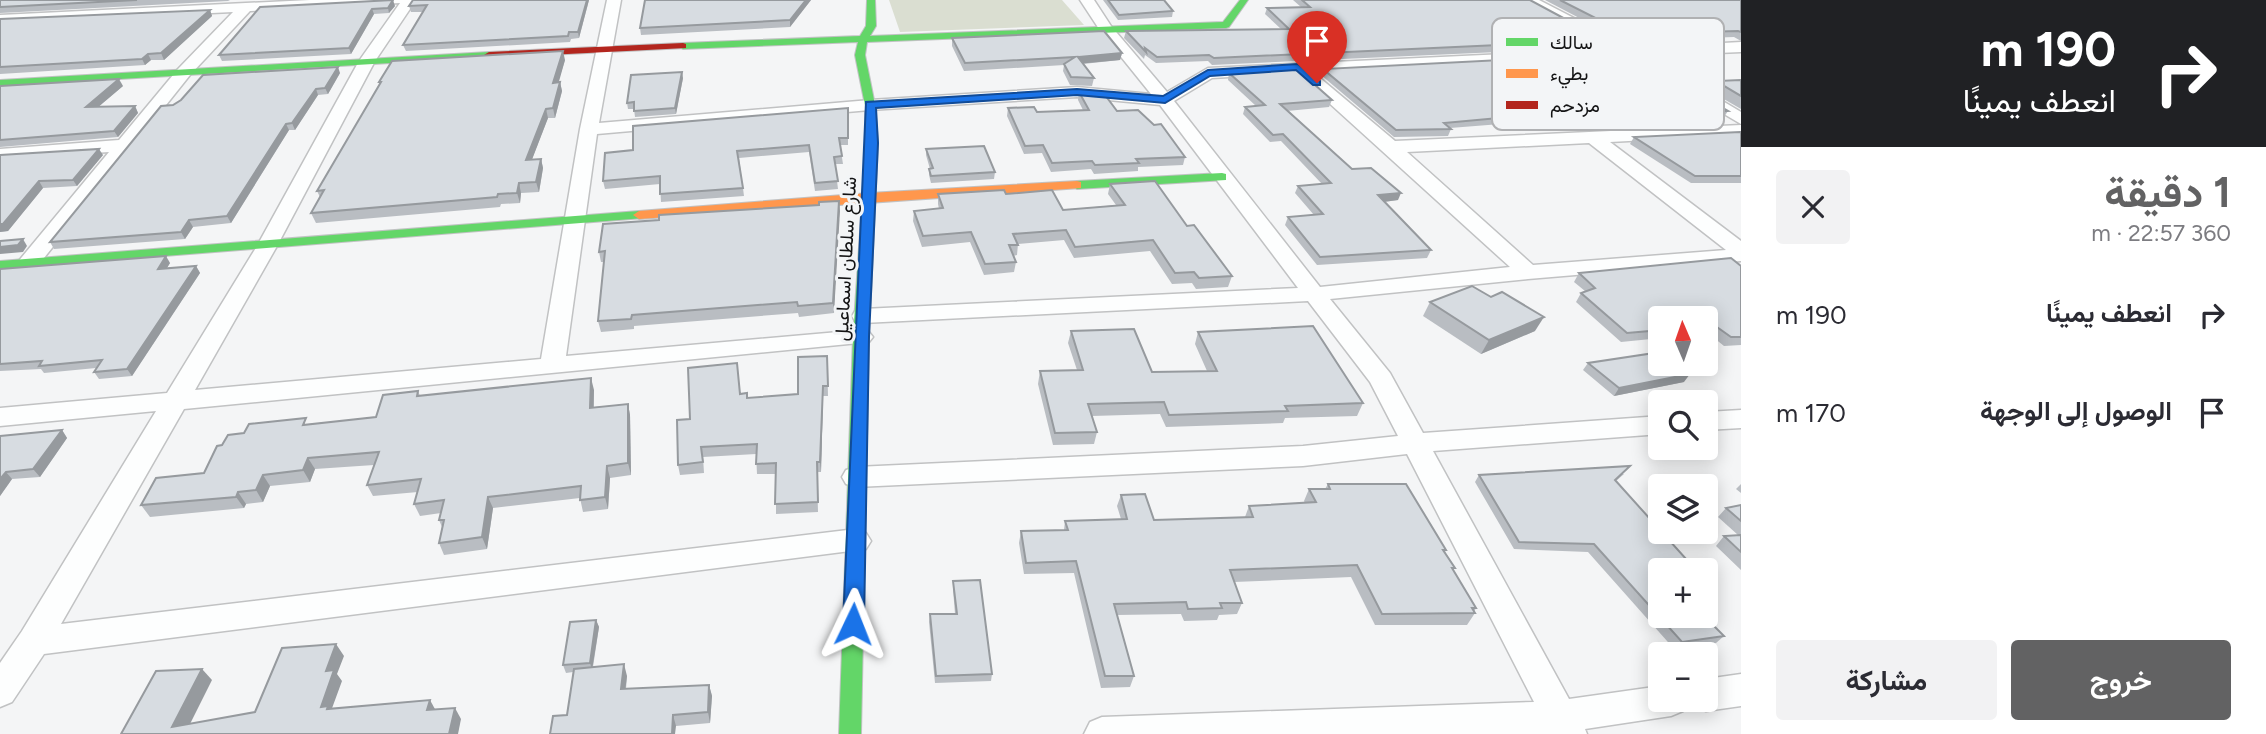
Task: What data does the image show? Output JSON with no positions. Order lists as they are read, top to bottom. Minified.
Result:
{"streets":{"street":["شارع سلطان اسماعيل"]},"legend":["سالك","بطيء","مزدحم"],"north":"top","page":{"turn":["190 m","انعطف يمينًا"],"heading":["1 دقيقة","360 m · 22:57"],"list":[{"name":"انعطف يمينًا","value":"190 m"},{"name":"الوصول إلى الوجهة","value":"170 m"}],"map_buttons":["+","−"],"buttons":["خروج","مشاركة"]}}
